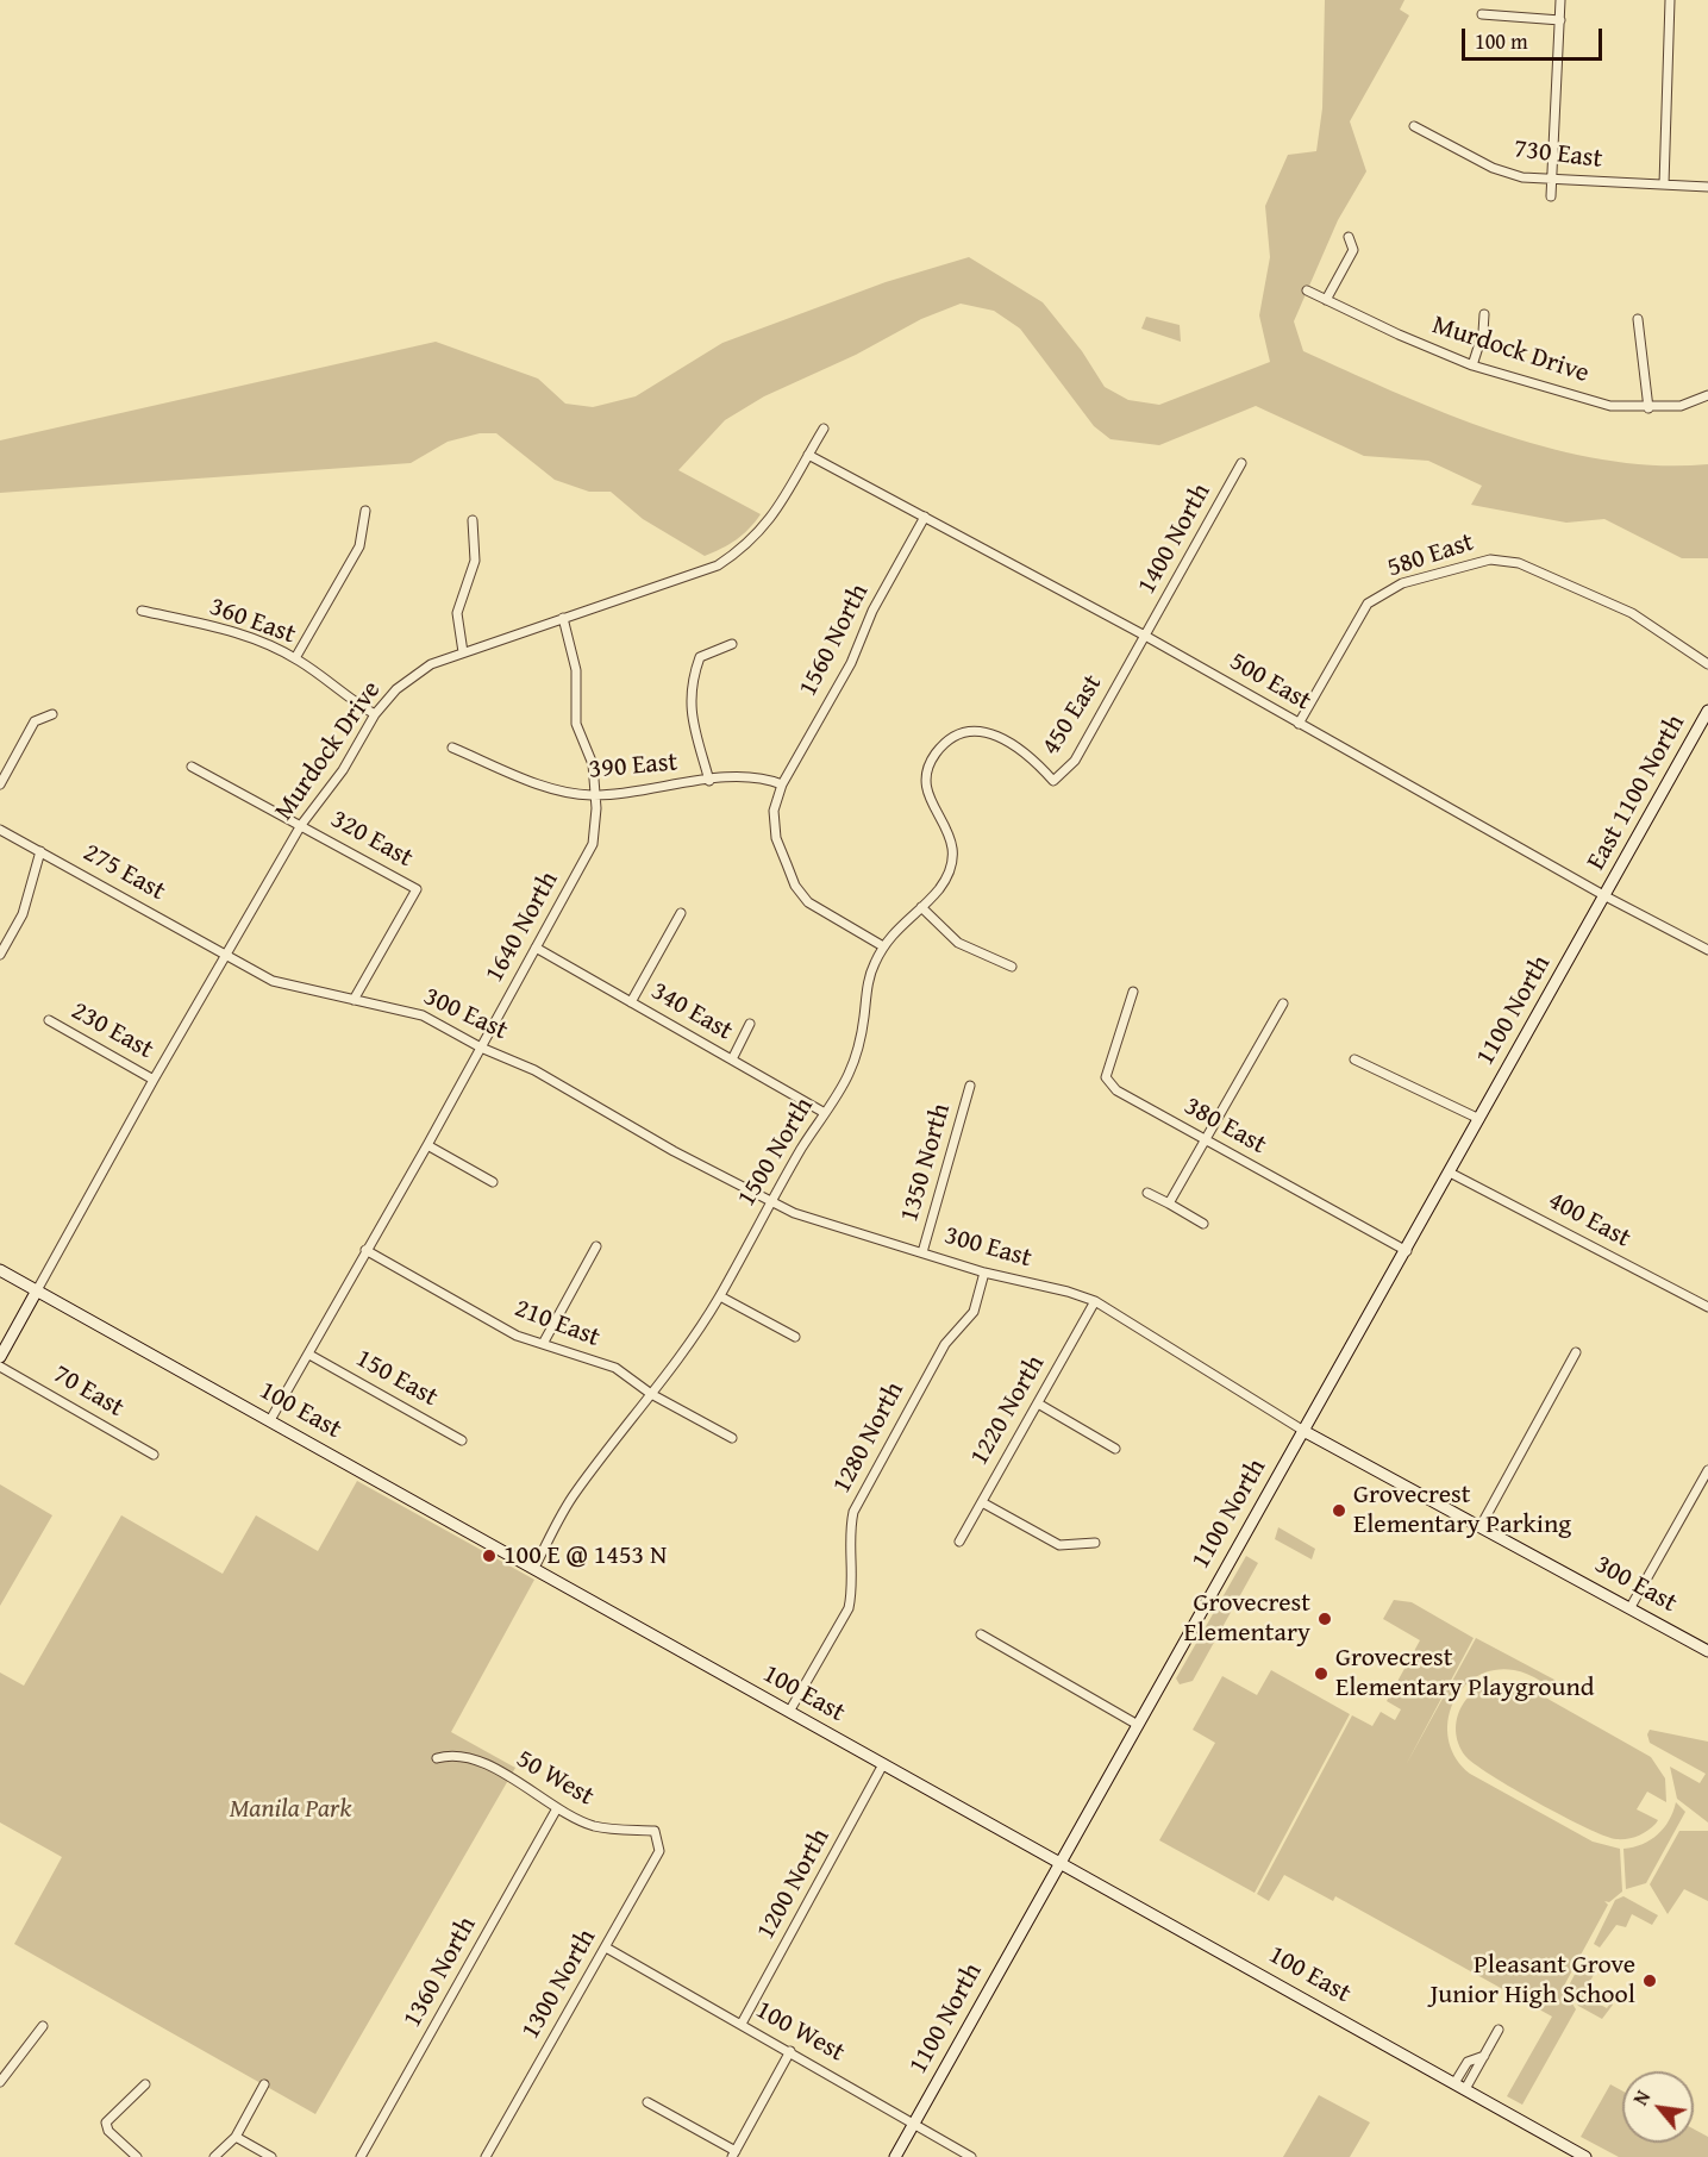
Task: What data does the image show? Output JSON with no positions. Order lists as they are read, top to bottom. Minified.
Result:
{"streets":{"main road":["East 1100 North","1100 North","300 East","100 East"],"street":["730 East","Murdock Drive","1400 North","580 East","360 East","1560 North","500 East","450 East","390 East","320 East","275 East","1640 North","340 East","230 East","380 East","1500 North","1350 North","400 East","210 East","150 East","70 East","1220 North","1280 North","50 West","1200 North","1360 North","1300 North","100 West"]},"crossings":[["Murdock Drive","360 East"],["Murdock Drive","500 East"],["Murdock Drive","320 East"],["Murdock Drive","275 East"],["Murdock Drive","1640 North"],["Murdock Drive","300 East"],["Murdock Drive","230 East"],["Murdock Drive","100 East"],["1400 North","500 East"],["1400 North","450 East"],["580 East","500 East"],["1560 North","500 East"],["1560 North","390 East"],["1560 North","1500 North"],["500 East","450 East"],["500 East","East 1100 North"],["500 East","1100 North"],["450 East","1500 North"],["390 East","1640 North"],["East 1100 North","1100 North"],["320 East","300 East"],["275 East","300 East"],["1640 North","340 East"],["1640 North","300 East"],["1640 North","210 East"],["1640 North","150 East"],["1640 North","100 East"],["1100 North","300 East"],["1100 North","380 East"],["1100 North","400 East"],["1100 North","100 East"],["1100 North","100 West"],["340 East","1500 North"],["300 East","1500 North"],["300 East","1350 North"],["300 East","1220 North"],["300 East","1280 North"],["1500 North","210 East"],["1500 North","100 East"],["100 East","1280 North"],["100 East","1200 North"],["50 West","1360 North"],["50 West","1300 North"],["1200 North","100 West"],["1300 North","100 West"]],"parks":["Manila Park"],"places":["Grovecrest Elementary Parking","100 E @ 1453 N","Grovecrest Elementary","Grovecrest Elementary Playground","Pleasant Grove Junior High School"],"scale_bar":"100 m","north":"top left"}
